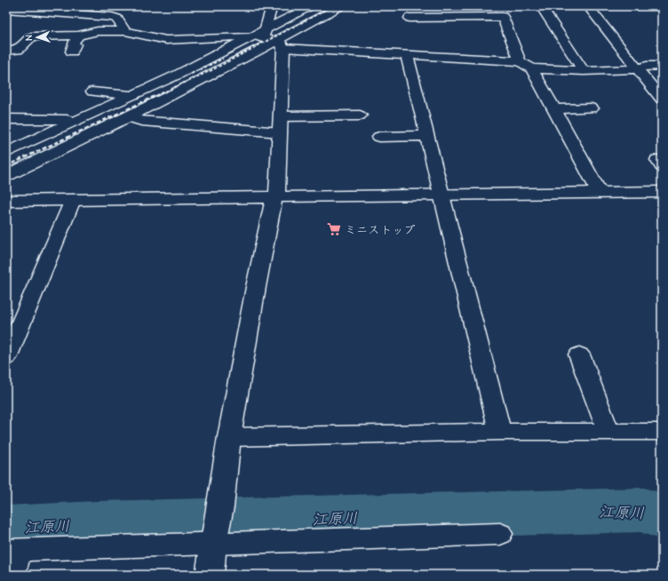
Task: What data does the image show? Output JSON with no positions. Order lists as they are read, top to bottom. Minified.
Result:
{"water":["江原川"],"places":{"supermarket":["ミニストップ"]},"north":"left"}
